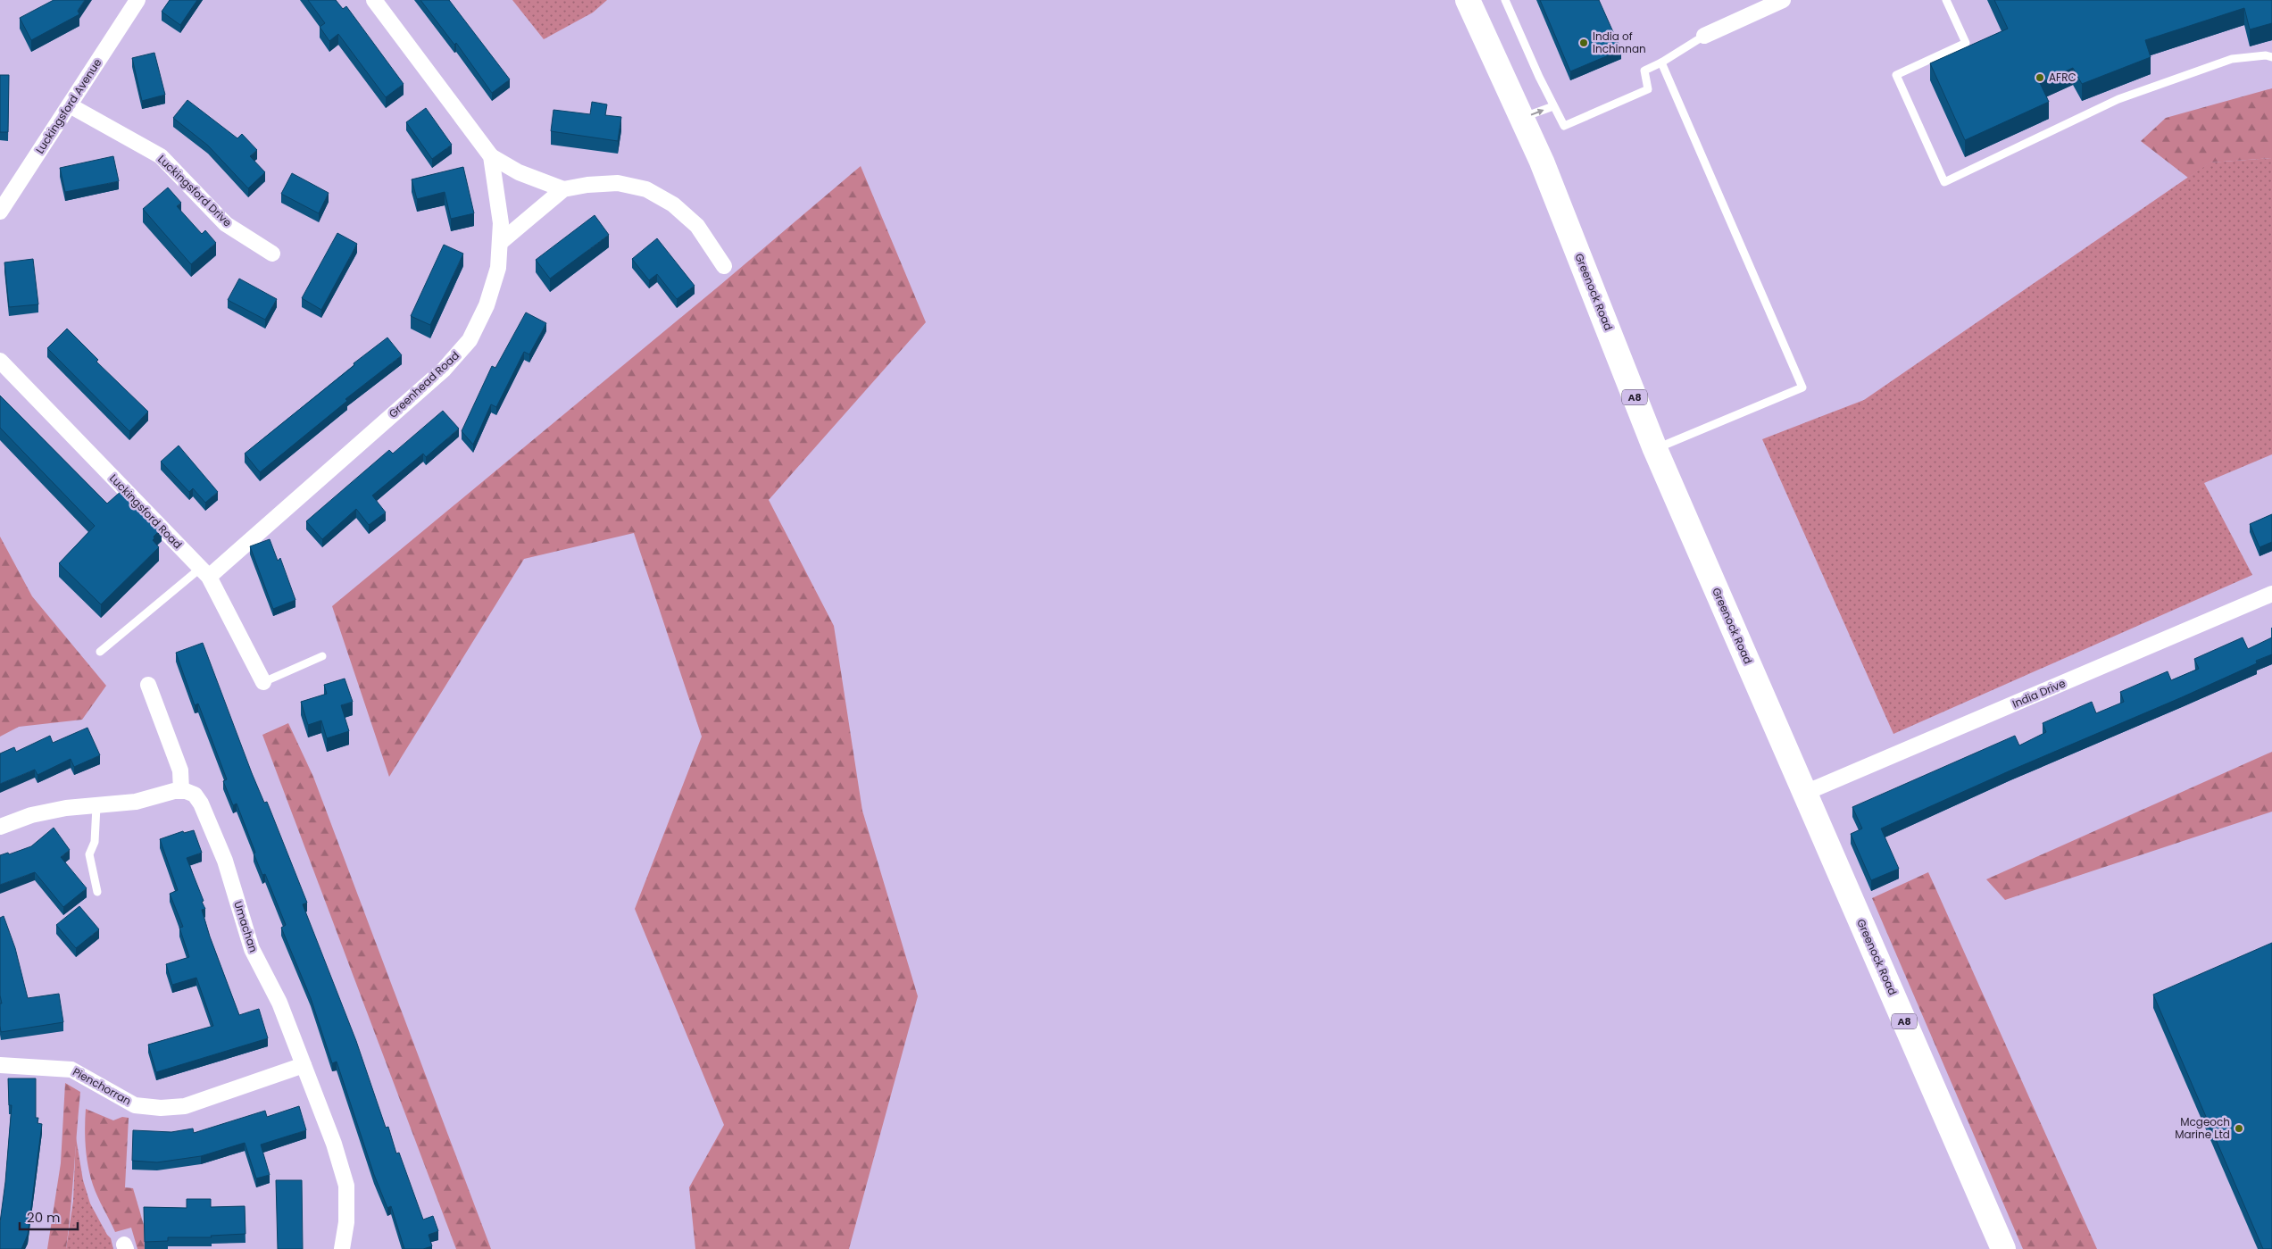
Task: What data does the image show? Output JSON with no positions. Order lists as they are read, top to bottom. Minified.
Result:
{"streets":{"main road":["Greenock Road","A8"],"street":["Luckingsford Avenue","Luckingsford Drive","Greenhead Road","Luckingsford Road","India Drive","Umachan","Pienchorran"]},"crossings":[["Luckingsford Avenue","Luckingsford Drive"],["Greenock Road","India Drive"],["Greenhead Road","Luckingsford Road"],["Umachan","Pienchorran"]],"places":["India of Inchinnan","AFRC","Mcgeoch Marine Ltd"],"scale_bar":"20 m"}
